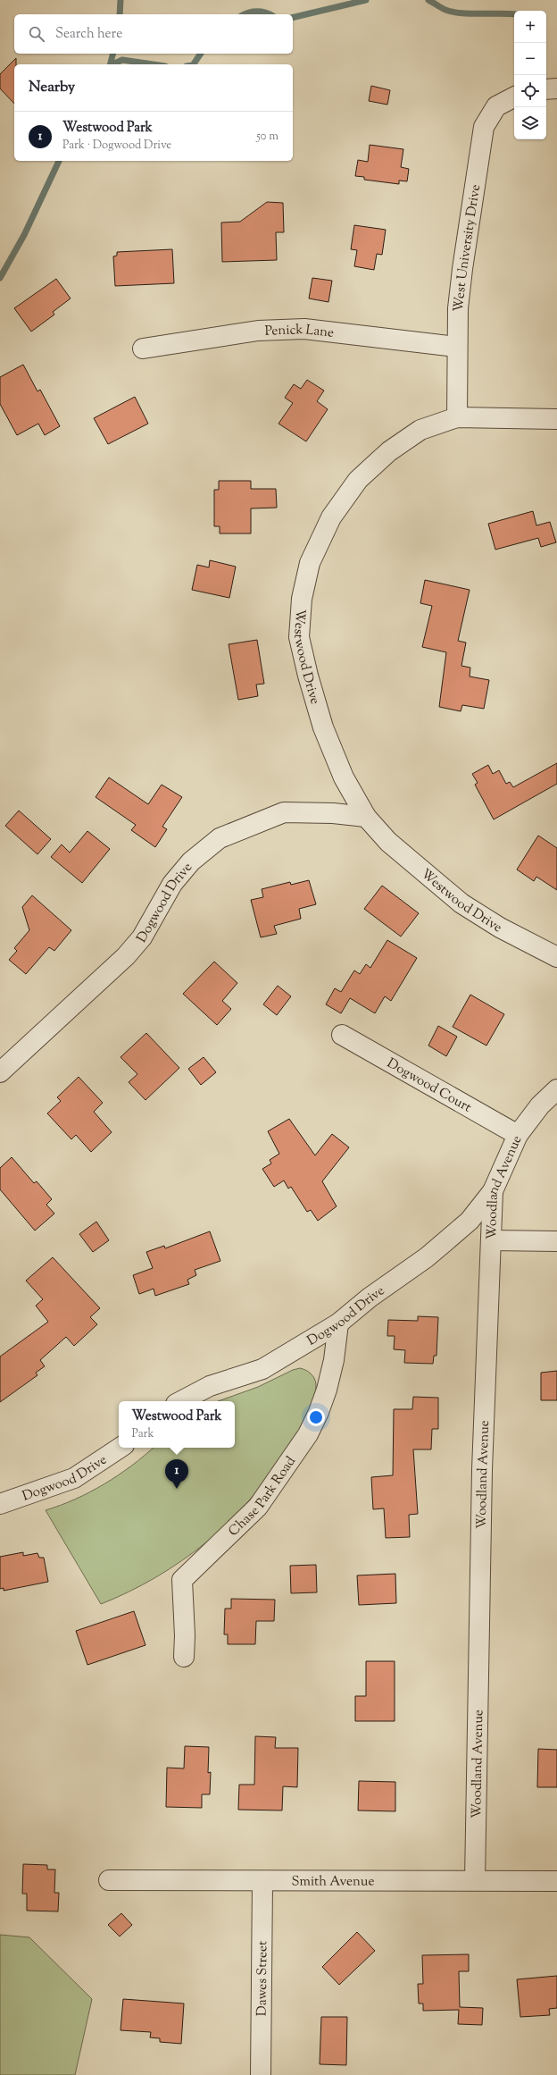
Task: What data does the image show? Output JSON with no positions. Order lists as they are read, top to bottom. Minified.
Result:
{"streets":{"street":["West University Drive","Penick Lane","Westwood Drive","Dogwood Drive","Dogwood Court","Woodland Avenue","Chase Park Road","Smith Avenue","Dawes Street"]},"crossings":[["West University Drive","Penick Lane"],["West University Drive","Westwood Drive"],["Westwood Drive","Dogwood Drive"],["Dogwood Drive","Woodland Avenue"],["Dogwood Drive","Chase Park Road"],["Dogwood Court","Woodland Avenue"],["Woodland Avenue","Smith Avenue"],["Smith Avenue","Dawes Street"]],"page":{"map_buttons":["+","−"],"search":"Search here","heading":"Nearby","list":[{"mark":"1","name":"Westwood Park","note":"Park · Dogwood Drive","value":"50 m"}],"popup":["Westwood Park","Park"],"pins":"1"}}
